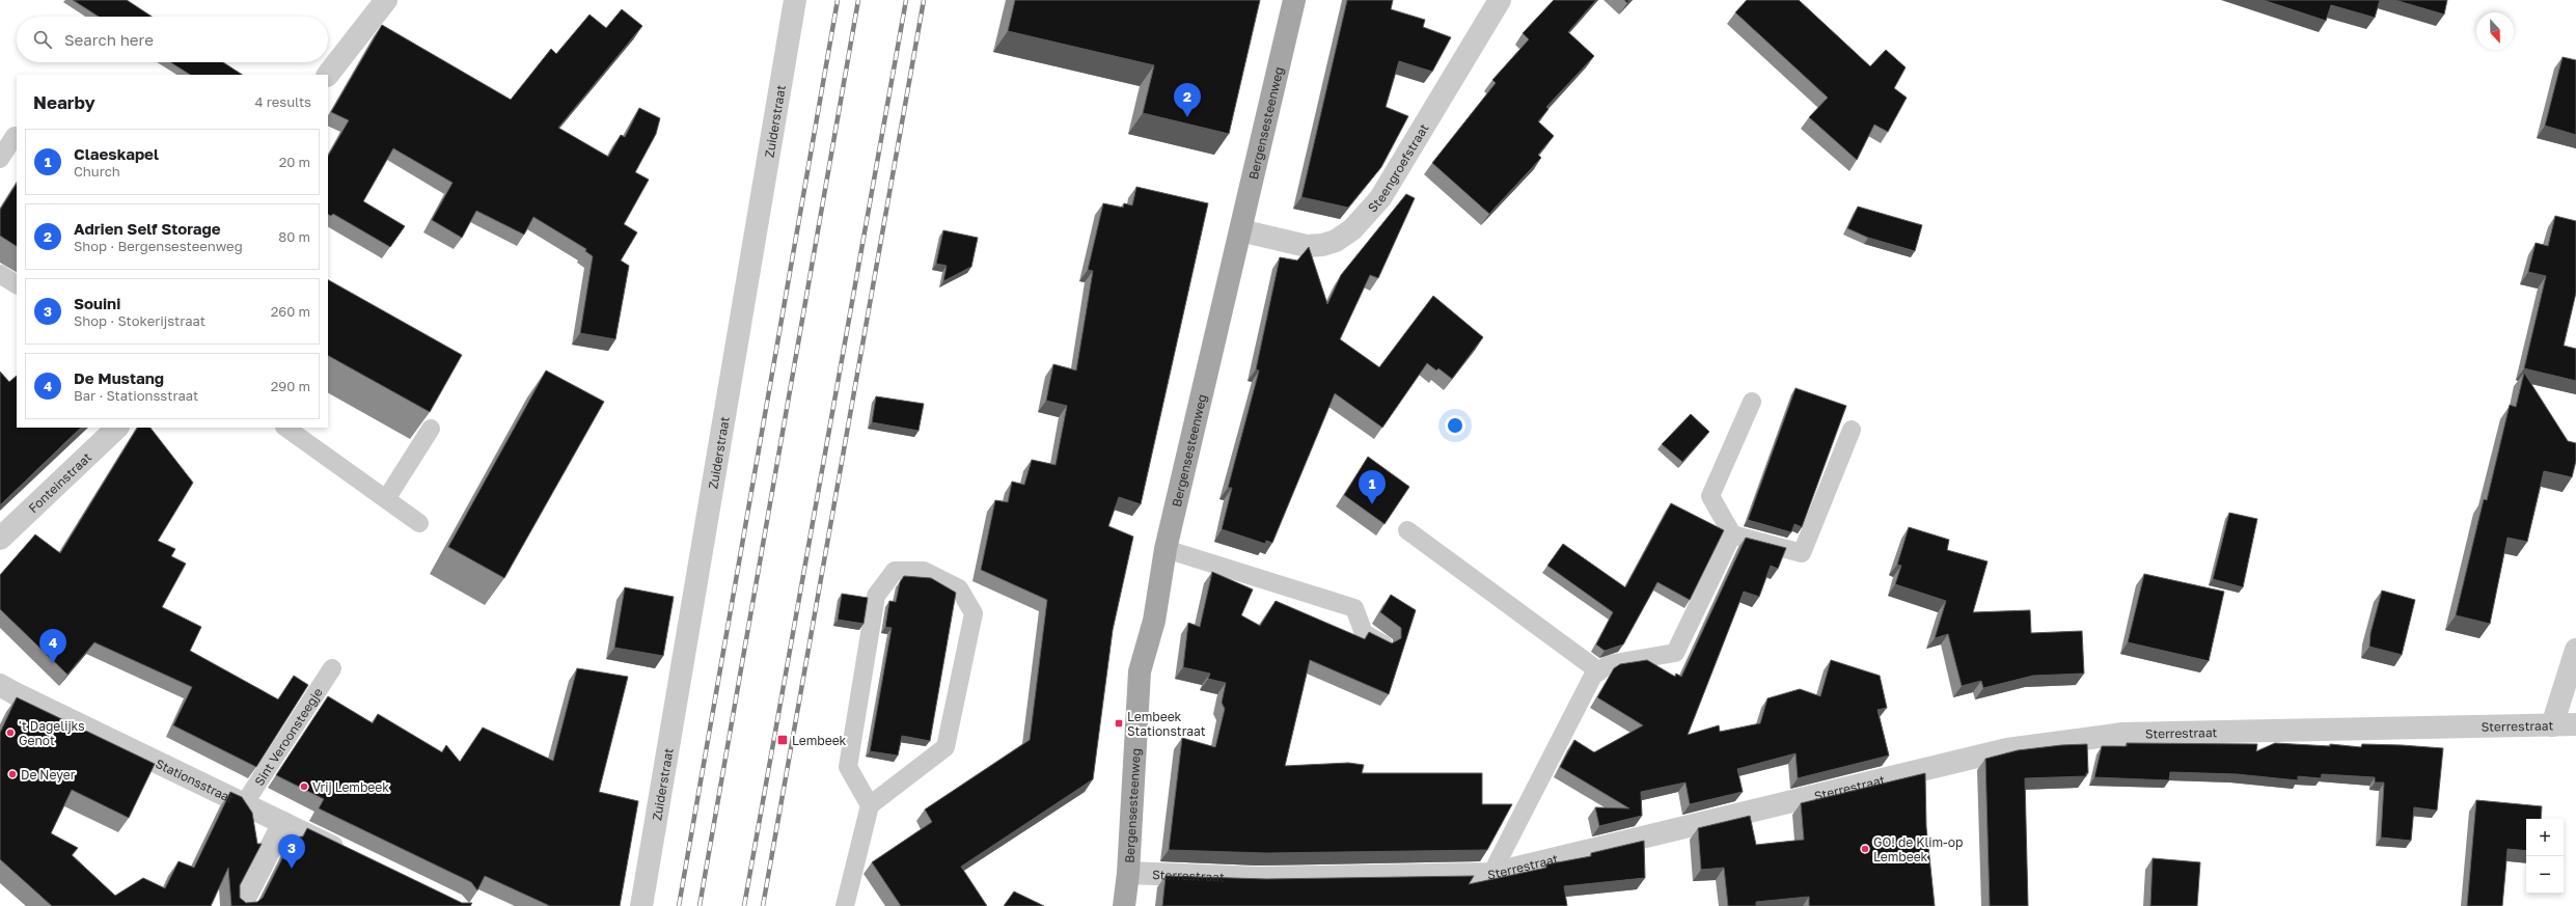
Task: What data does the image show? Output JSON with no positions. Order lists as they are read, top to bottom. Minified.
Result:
{"streets":{"main road":["Bergensesteenweg"],"street":["Zuiderstraat","Steengroefstraat","Fonteinstraat","Sterrestraat","Stationsstraat"],"lane":["Sint Veroonsteegje"]},"crossings":[["Bergensesteenweg","Steengroefstraat"],["Bergensesteenweg","Sterrestraat"],["Sint Veroonsteegje","Stationsstraat"]],"places":{"transit":["Lembeek Stationstraat","Lembeek"],"other":["'t Dagelijks Genot","De Neyer","Vrij Lembeek","GO! de Klim-op Lembeek"]},"north":"bottom","page":{"search":"Search here","heading":["Nearby","4 results"],"pins":["2","1","4","3"],"list":[{"mark":"1","name":"Claeskapel","note":"Church","value":"20 m"},{"mark":"2","name":"Adrien Self Storage","note":"Shop · Bergensesteenweg","value":"80 m"},{"mark":"3","name":"Souini","note":"Shop · Stokerijstraat","value":"260 m"},{"mark":"4","name":"De Mustang","note":"Bar · Stationsstraat","value":"290 m"}],"map_buttons":["+","−"]}}
